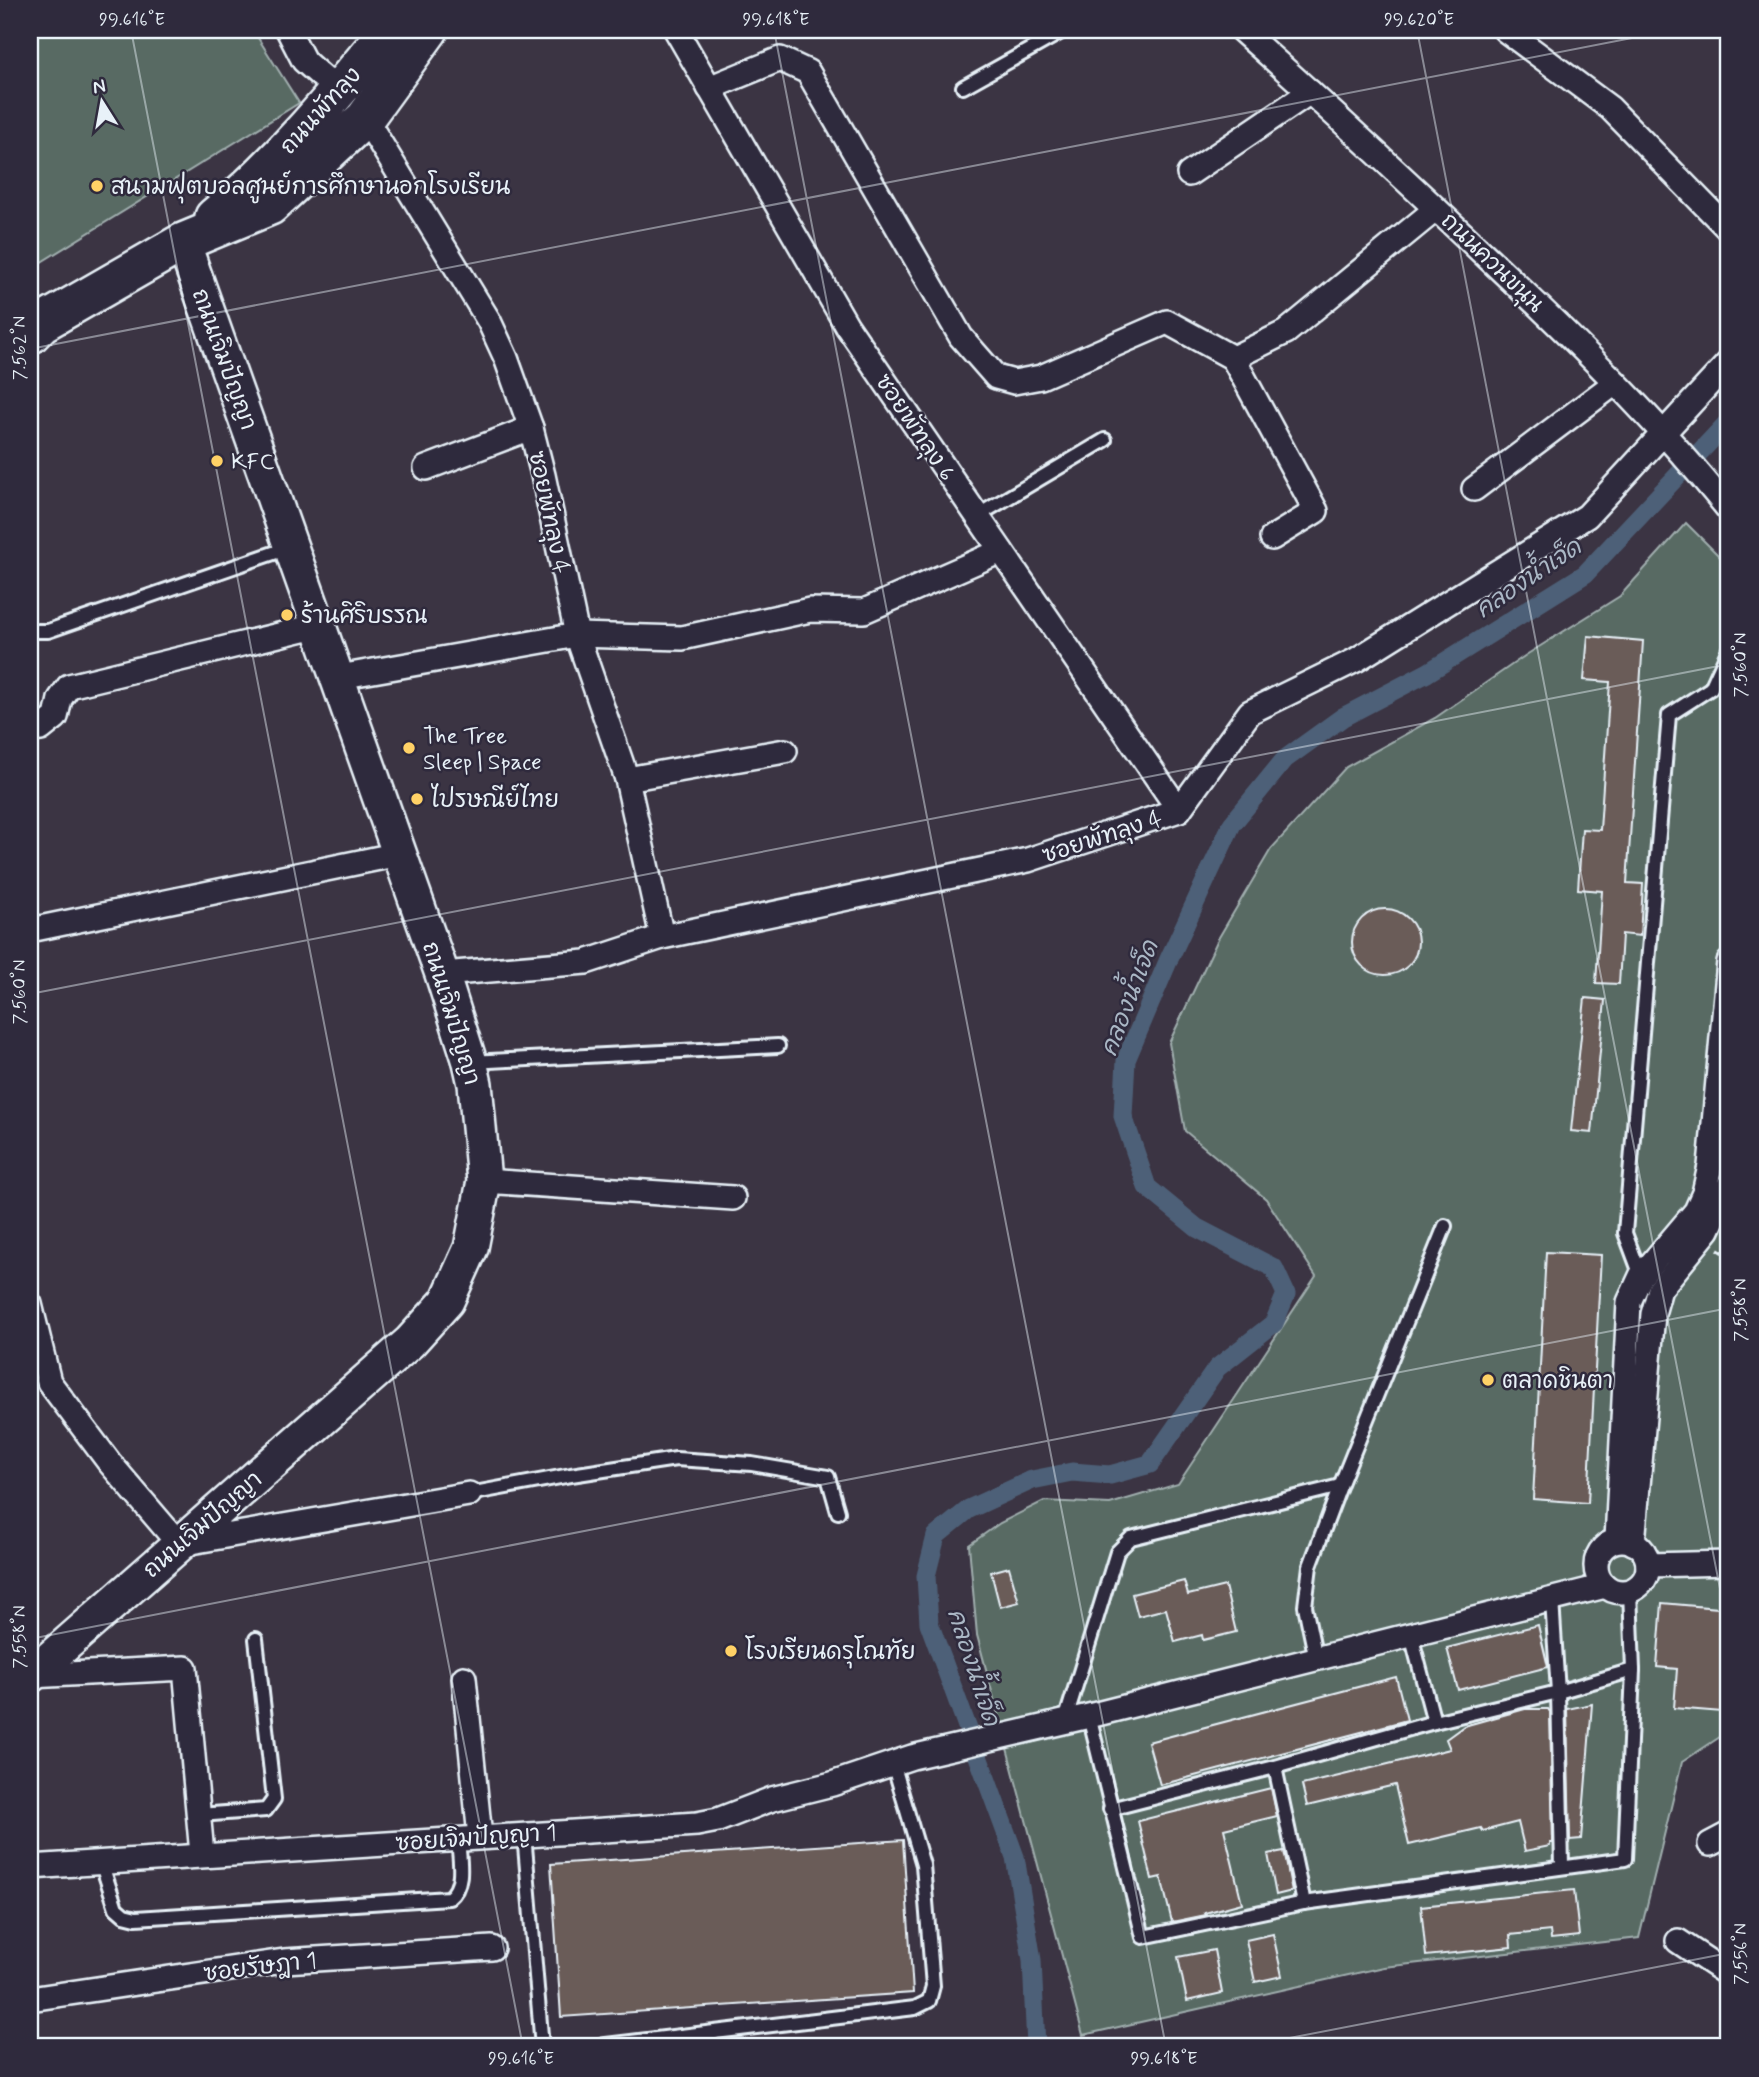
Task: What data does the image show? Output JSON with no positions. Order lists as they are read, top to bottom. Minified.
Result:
{"streets":{"main road":["ถนนพัทลุง"],"street":["ถนนควนขนุน","ถนนเจิมปัญญา","ซอยพัทลุง 6","ซอยพัทลุง 4","ซอยเจิมปัญญา 1","ซอยรัษฎา 1"]},"crossings":[["ถนนพัทลุง","ถนนเจิมปัญญา"],["ถนนพัทลุง","ซอยพัทลุง 4"],["ถนนควนขนุน","ซอยพัทลุง 4"],["ถนนเจิมปัญญา","ซอยพัทลุง 4"],["ซอยพัทลุง 6","ซอยพัทลุง 4"]],"water":["คลองน้ำเจ็ด"],"places":["สนามฟุตบอลศูนย์การศึกษานอกโรงเรียน","KFC","ร้านศิริบรรณ","The Tree Sleep | Space","ไปรษณีย์ไทย","ตลาดชินตา","โรงเรียนดรุโณทัย"],"north":"top","coordinates":["99.616°E","99.618°E","99.620°E","7.562°N","7.560°N","7.558°N","7.556°N"]}
